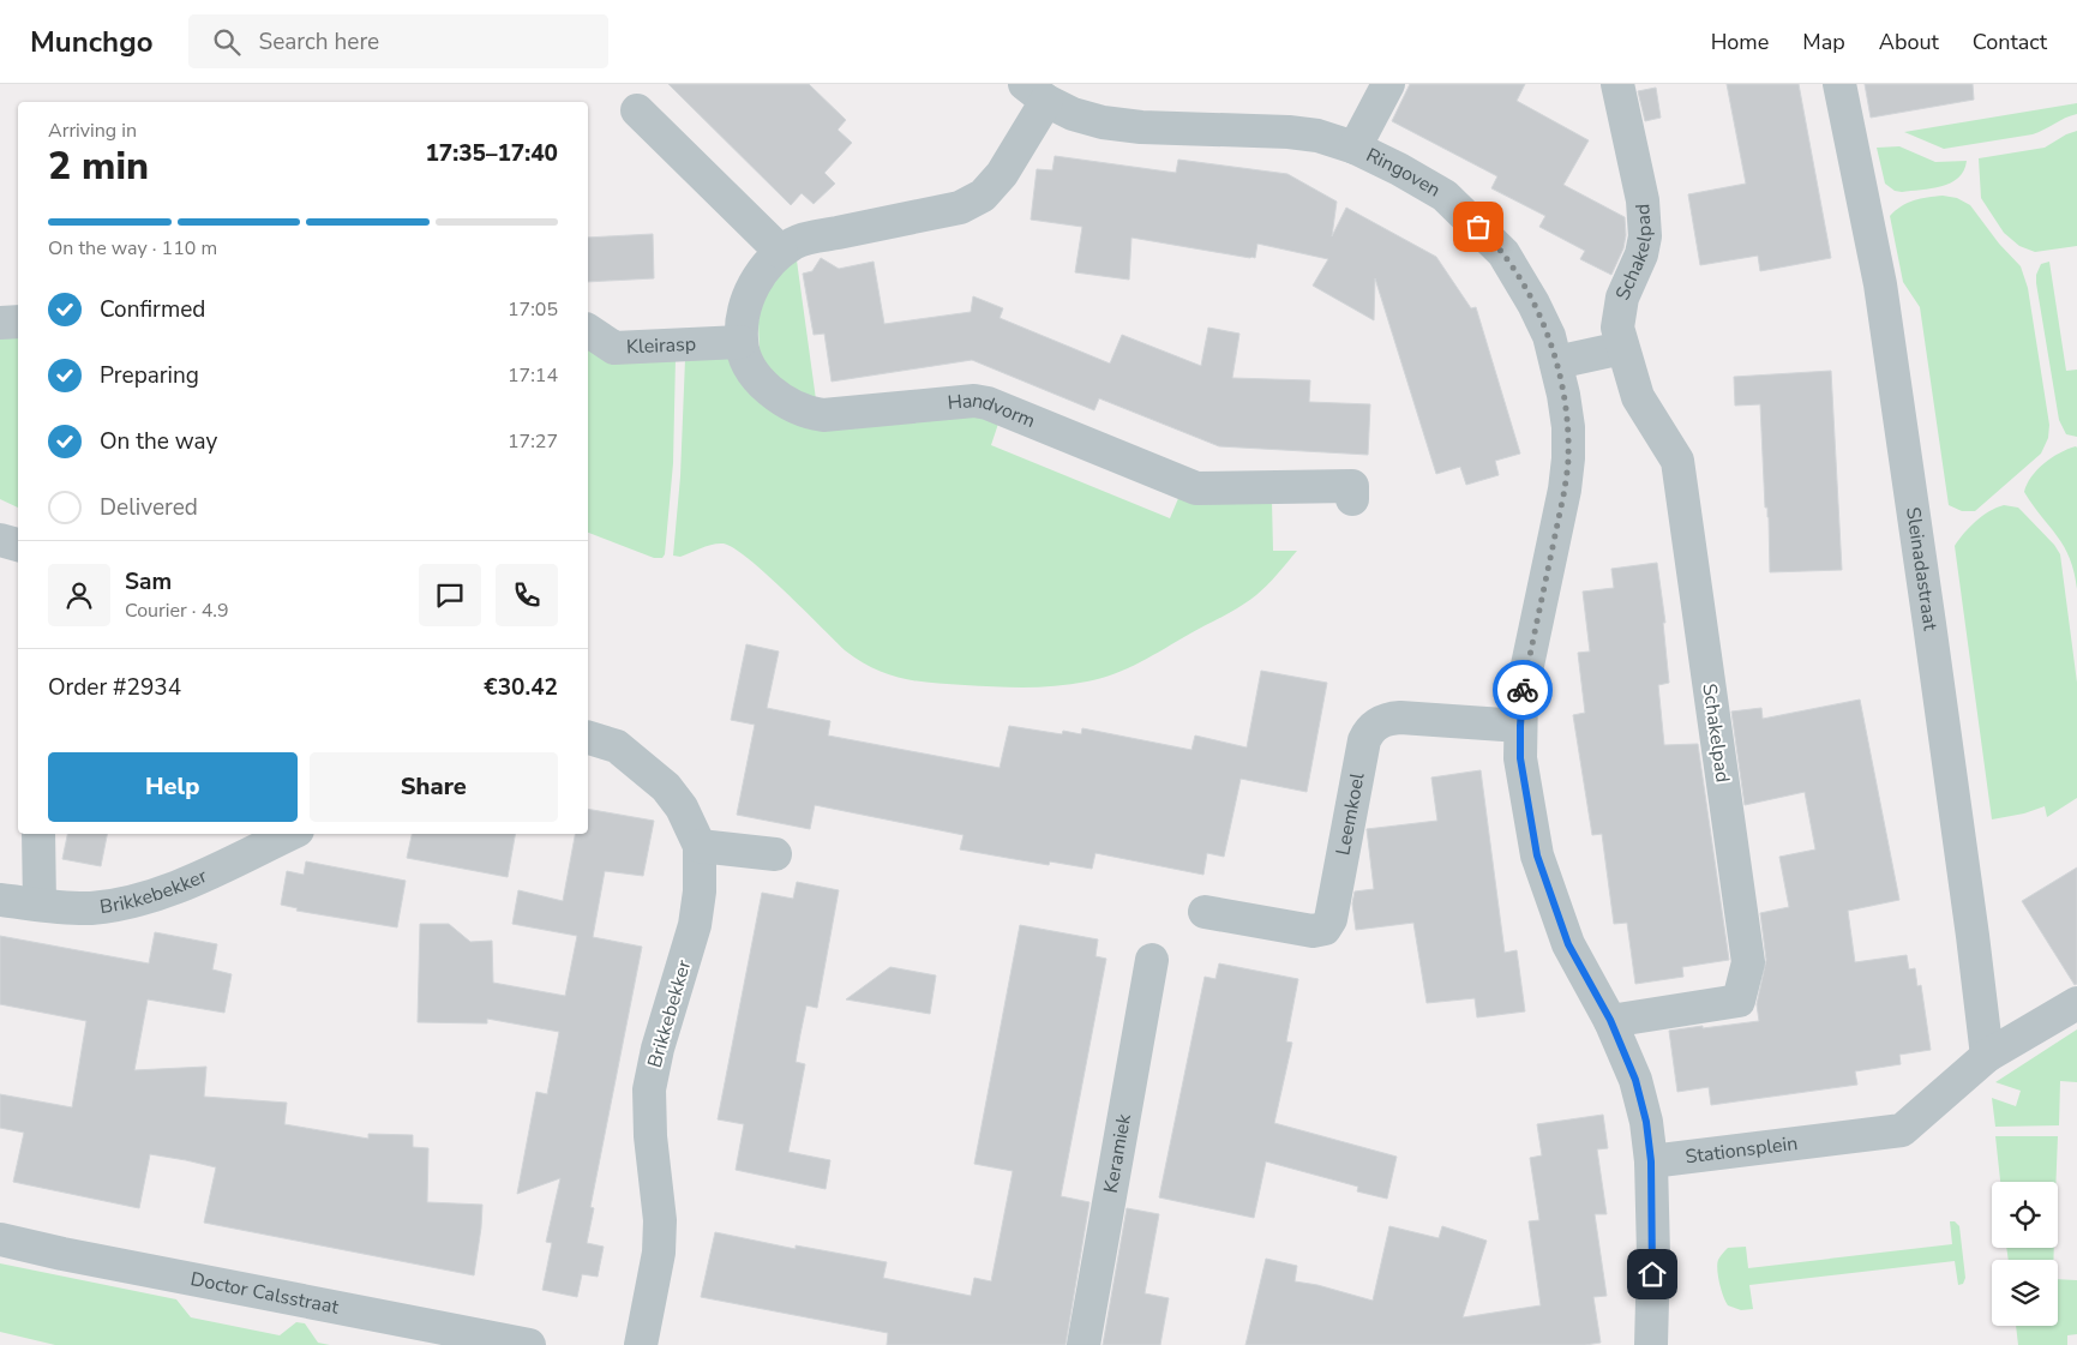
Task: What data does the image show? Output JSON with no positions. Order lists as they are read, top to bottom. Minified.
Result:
{"streets":{"street":["Ringoven","Schakelpad","Kleirasp","Handvorm","Sleinadastraat","Leemkoel","Brikkebekker","Stationsplein","Keramiek","Doctor Calsstraat"]},"crossings":[["Ringoven","Schakelpad"],["Ringoven","Handvorm"],["Ringoven","Leemkoel"],["Ringoven","Stationsplein"],["Kleirasp","Handvorm"],["Sleinadastraat","Stationsplein"]],"page":{"header":"Munchgo","search":"Search here","nav":["Home","Map","About","Contact"],"heading":["2 min","Arriving in","17:35–17:40"],"panel":["Sam","Courier · 4.9","Order #2934","€30.42"],"bar":"On the way · 110 m","list":[["Confirmed","17:05"],["Preparing","17:14"],["On the way","17:27"],"Delivered"],"buttons":["Help","Share"]}}
